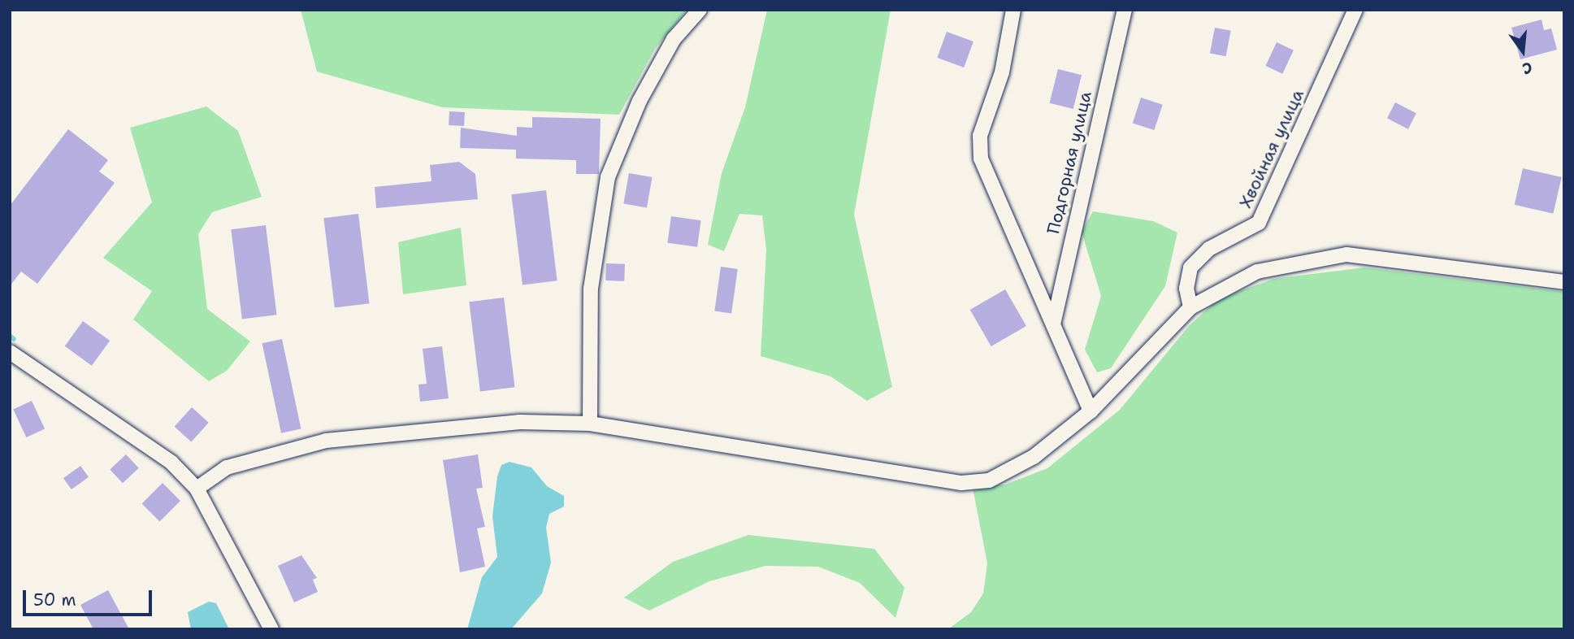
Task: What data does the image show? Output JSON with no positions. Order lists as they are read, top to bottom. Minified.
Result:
{"streets":{"street":["Хвойная улица","Подгорная улица"]},"scale_bar":"50 m","north":"bottom"}
